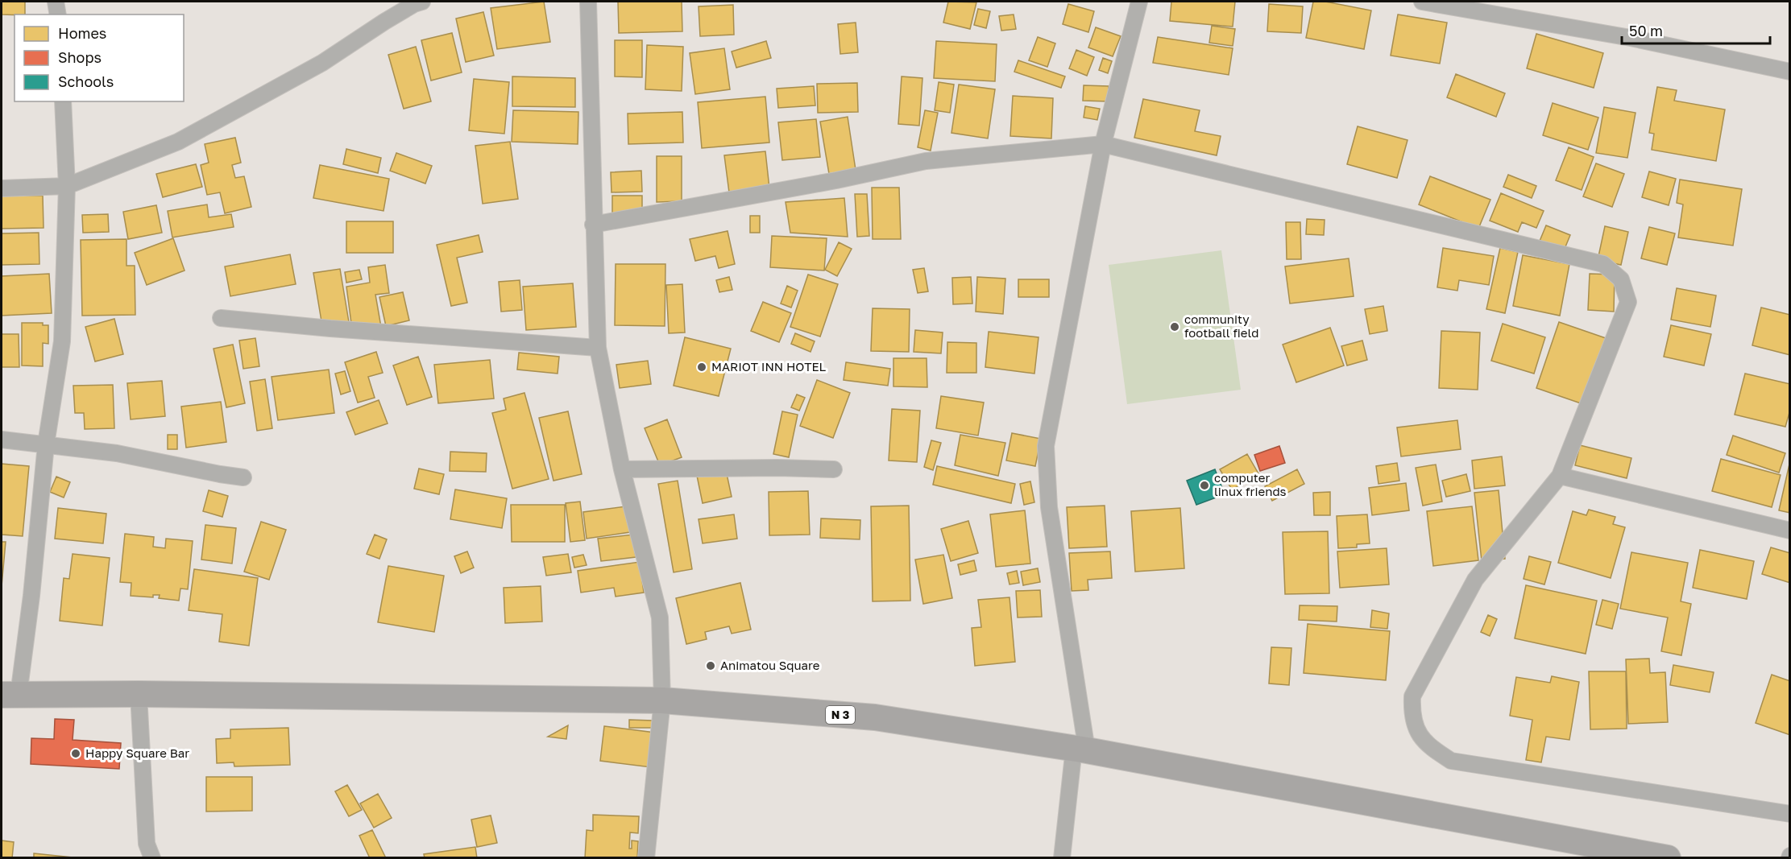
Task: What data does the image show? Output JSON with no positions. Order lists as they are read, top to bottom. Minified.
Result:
{"streets":{"highway":["N 3"]},"places":["community football field","MARIOT INN HOTEL","computer linux friends","Animatou Square","Happy Square Bar"],"legend":["Homes","Shops","Schools"],"scale_bar":"50 m"}
